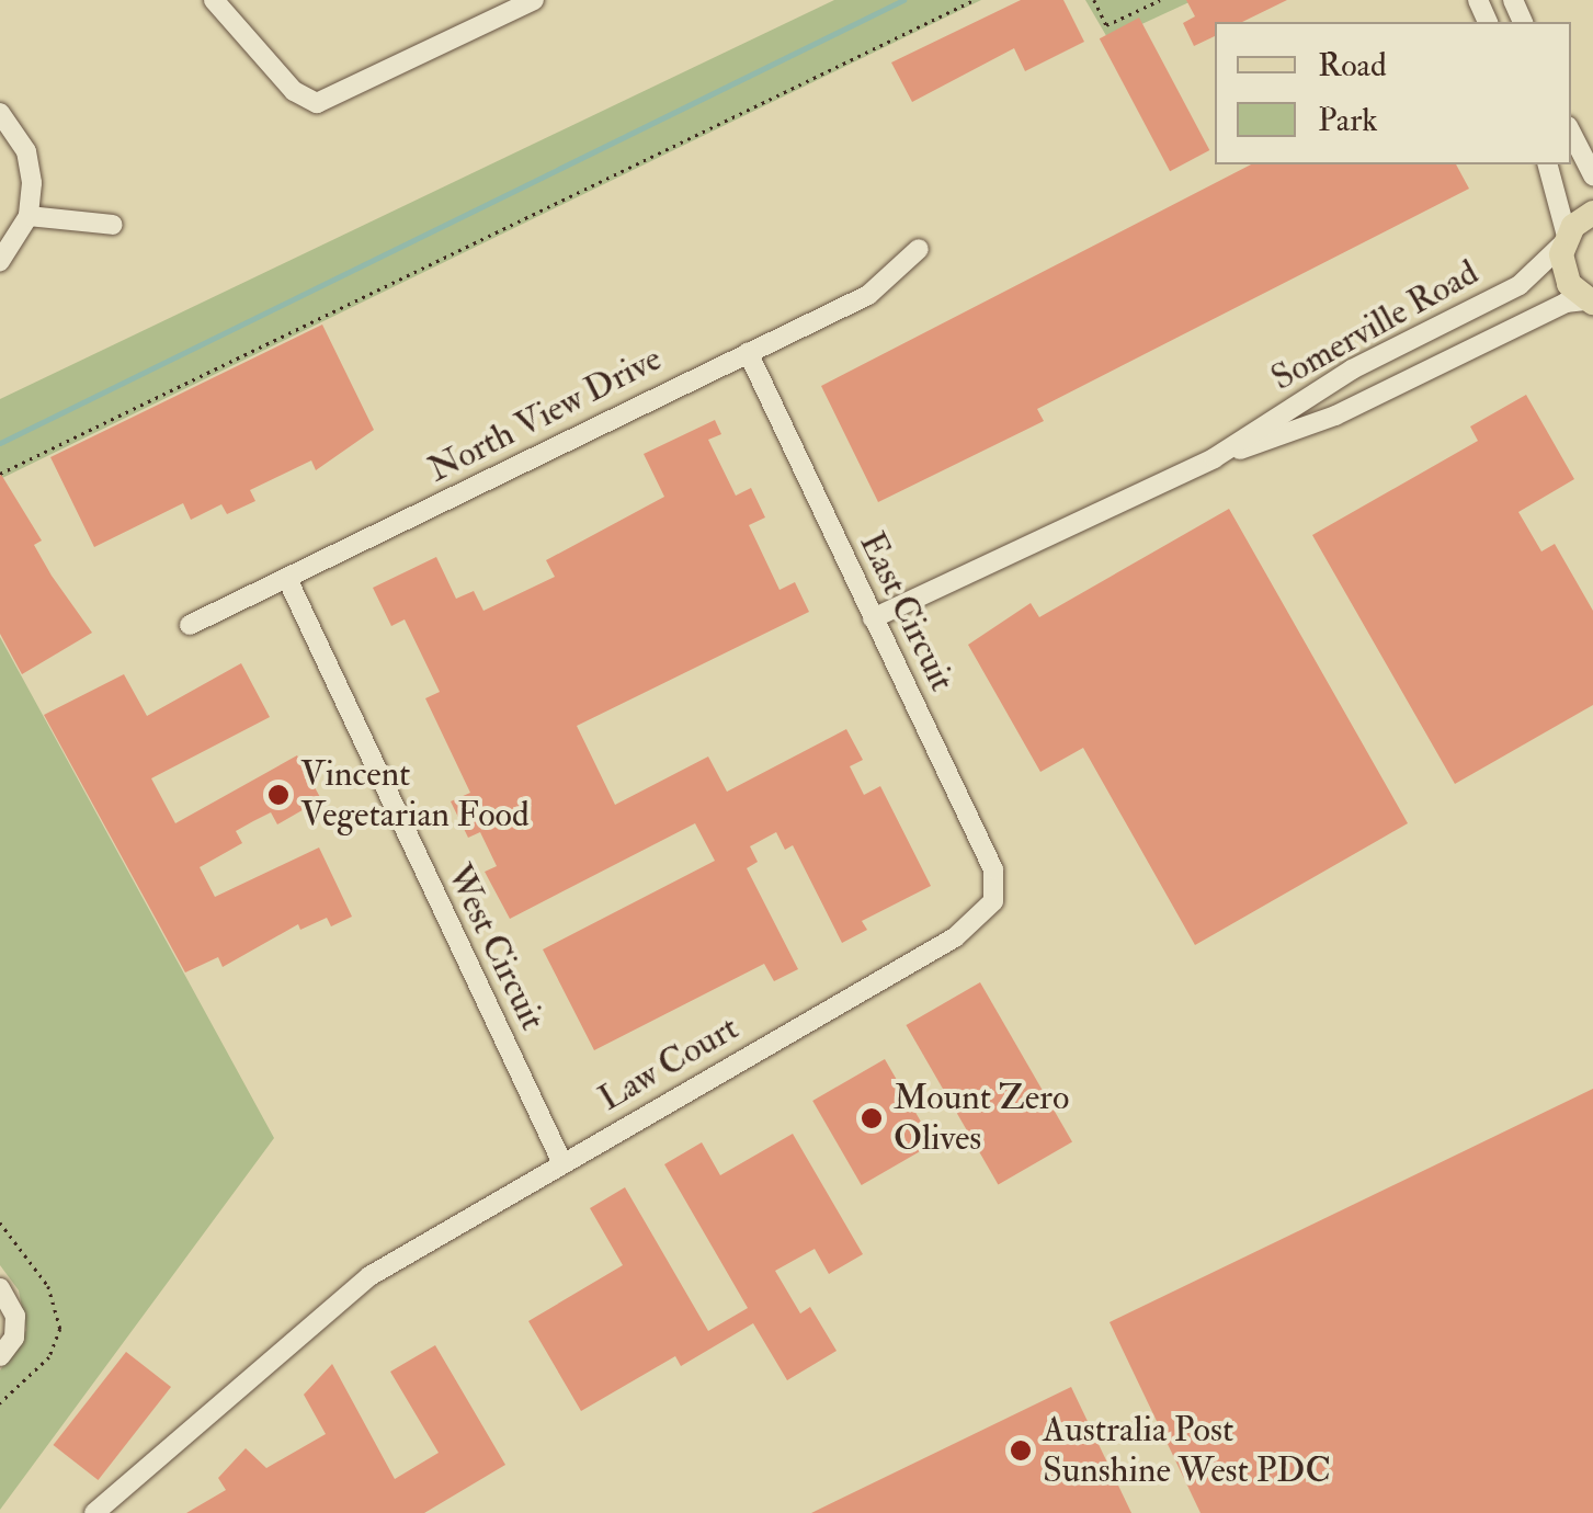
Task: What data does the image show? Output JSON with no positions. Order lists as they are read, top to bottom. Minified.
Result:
{"streets":{"street":["Somerville Road","North View Drive","East Circuit","West Circuit","Law Court"]},"crossings":[["Somerville Road","East Circuit"],["North View Drive","East Circuit"],["North View Drive","West Circuit"],["East Circuit","Law Court"],["West Circuit","Law Court"]],"places":["Vincent Vegetarian Food","Mount Zero Olives","Australia Post Sunshine West PDC"],"legend":["Road","Park"]}
